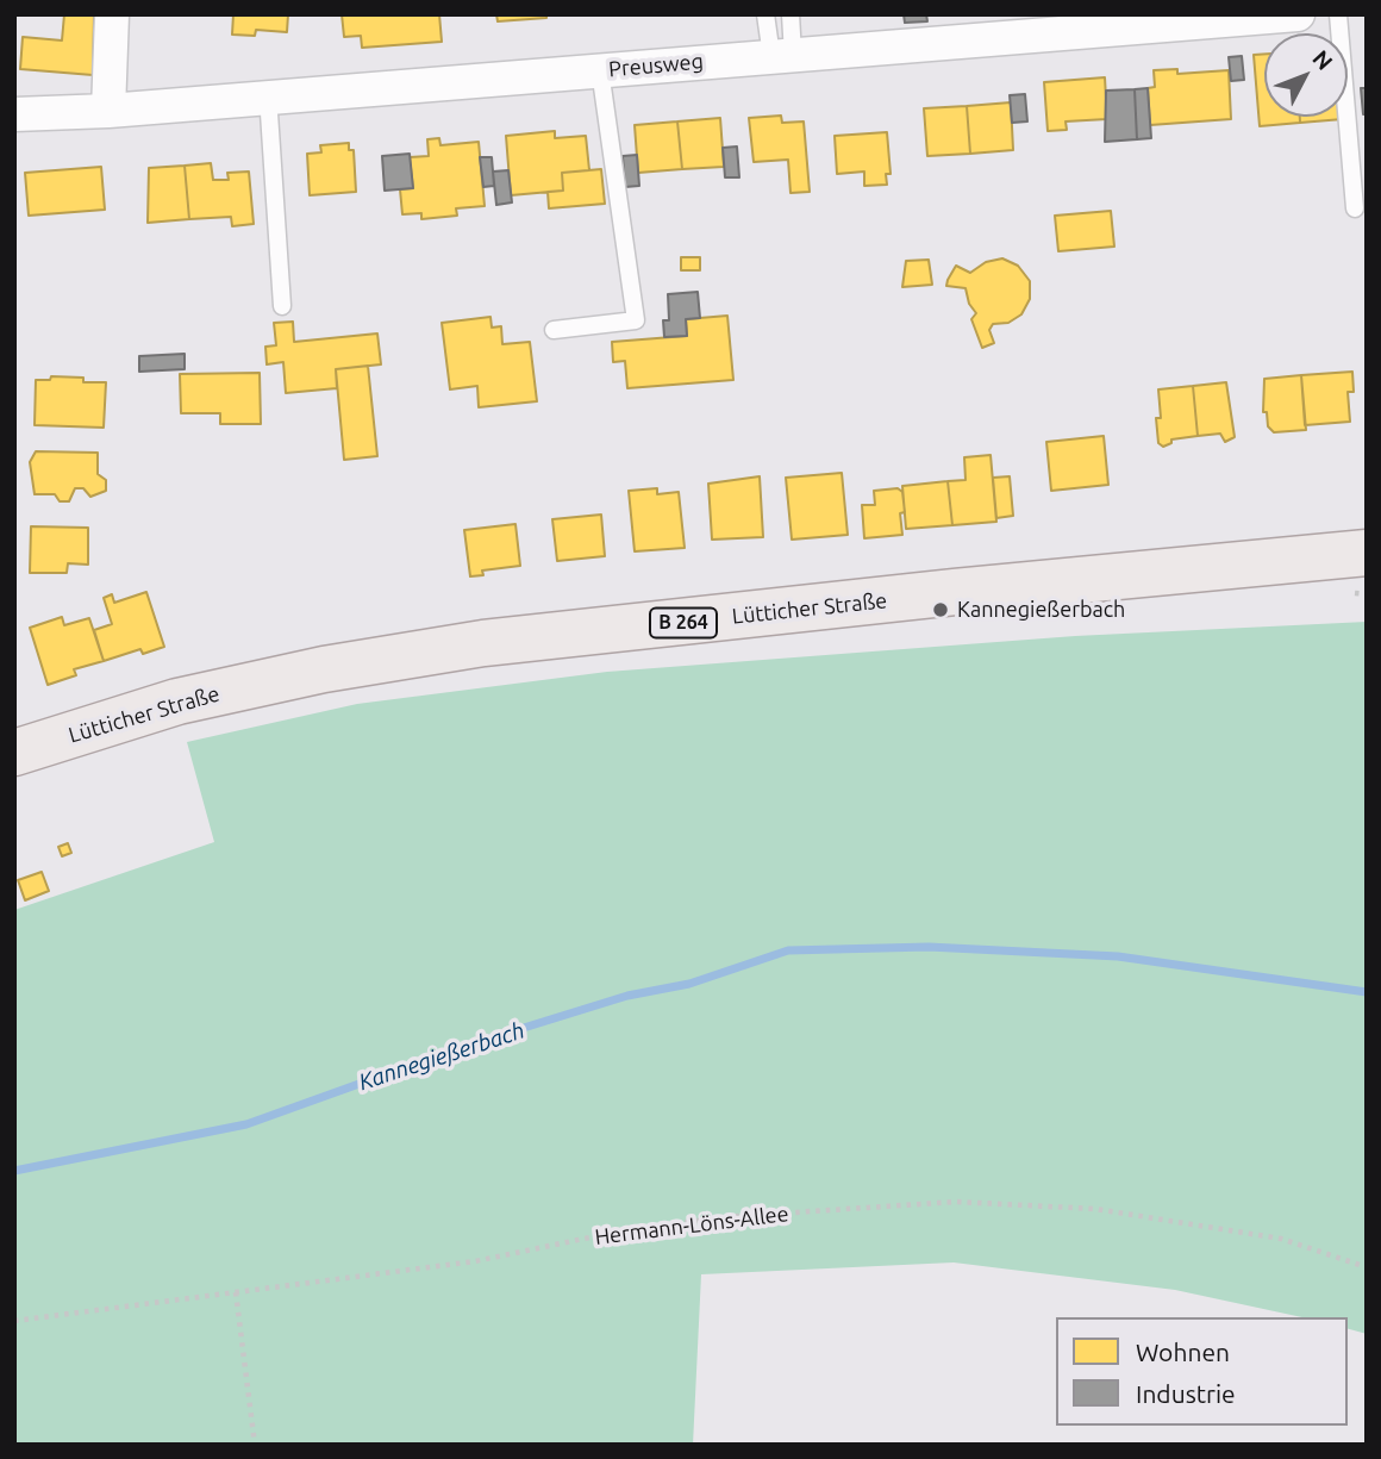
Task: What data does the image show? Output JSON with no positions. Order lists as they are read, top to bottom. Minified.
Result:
{"streets":{"main road":["Lütticher Straße","B 264"],"street":["Preusweg"],"path":["Hermann-Löns-Allee"]},"water":["Kannegießerbach"],"places":["Kannegießerbach"],"legend":["Wohnen","Industrie"],"north":"top right"}
